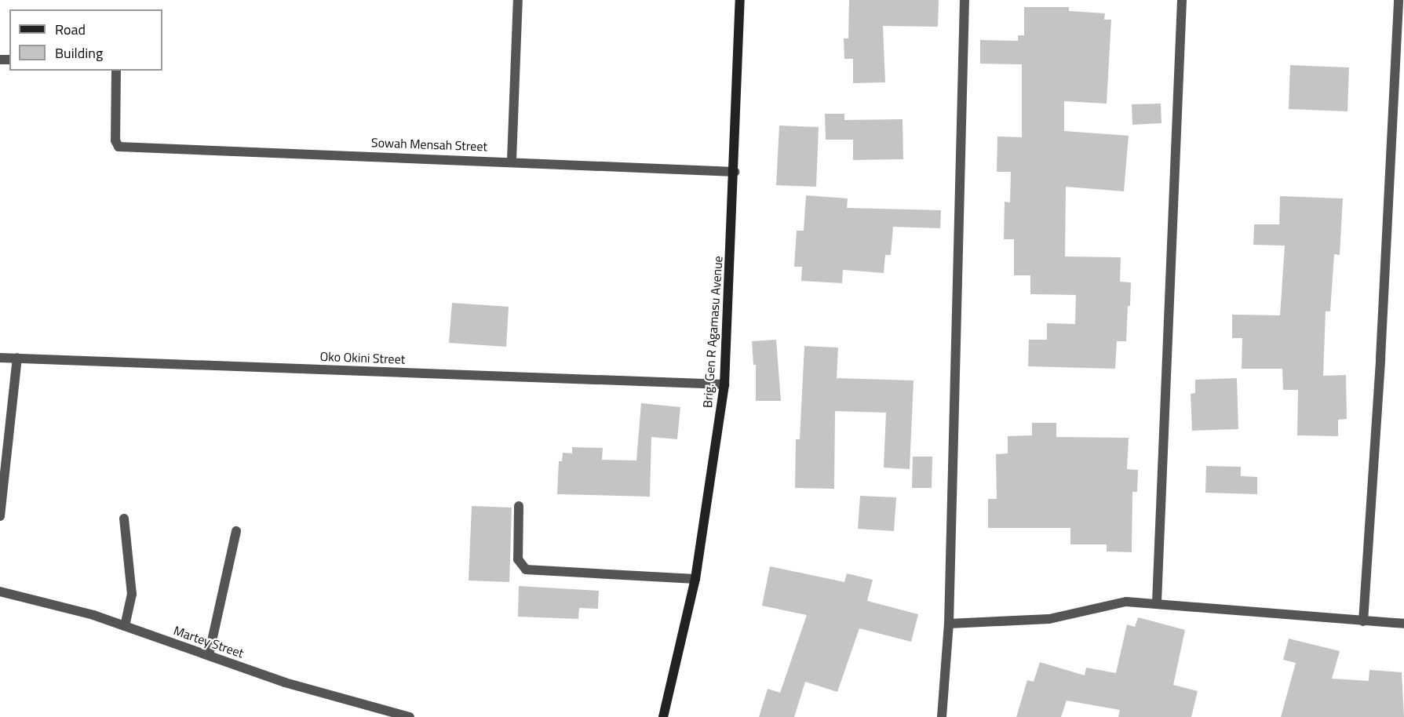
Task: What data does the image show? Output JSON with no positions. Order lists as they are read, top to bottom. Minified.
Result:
{"streets":{"street":["Sowah Mensah Street","Brig. Gen R Agamasu Avenue","Oko Okini Street","Martey Street"]},"crossings":[["Sowah Mensah Street","Brig. Gen R Agamasu Avenue"],["Brig. Gen R Agamasu Avenue","Oko Okini Street"]],"legend":["Road","Building"]}
